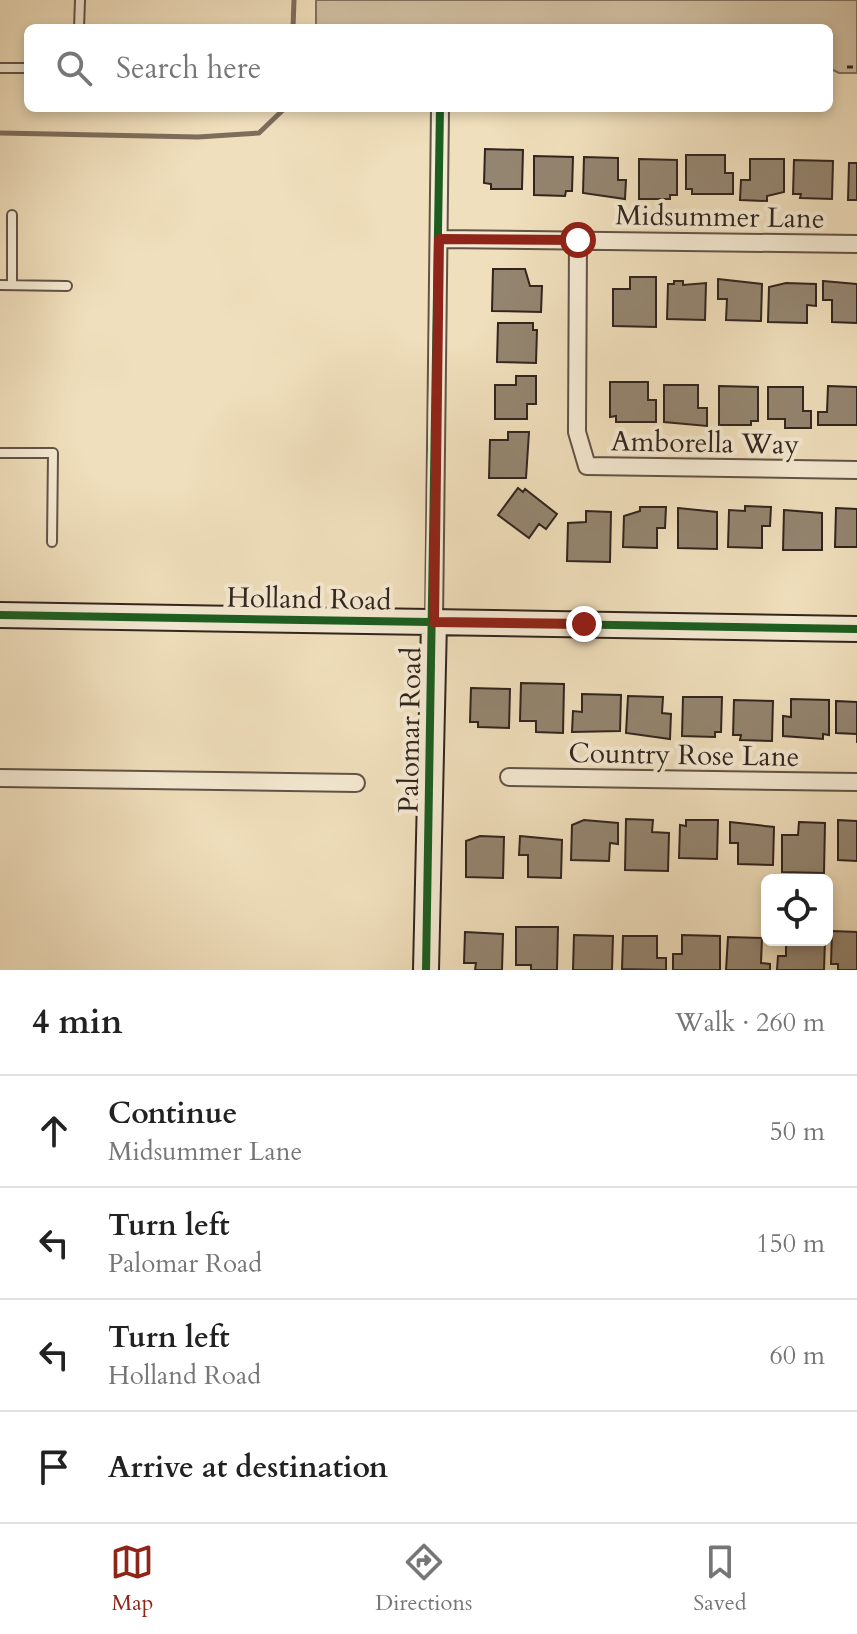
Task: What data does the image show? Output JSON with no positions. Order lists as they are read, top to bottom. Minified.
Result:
{"streets":{"main road":["Holland Road","Palomar Road"],"street":["Midsummer Lane","Amborella Way","Country Rose Lane"]},"crossings":[["Midsummer Lane","Amborella Way"],["Midsummer Lane","Palomar Road"],["Holland Road","Palomar Road"]],"page":{"search":"Search here","heading":["4 min","Walk · 260 m"],"list":[["Continue","Midsummer Lane","50 m"],["Turn left","Palomar Road","150 m"],["Turn left","Holland Road","60 m"],"Arrive at destination"],"nav":["Map","Directions","Saved"]}}
